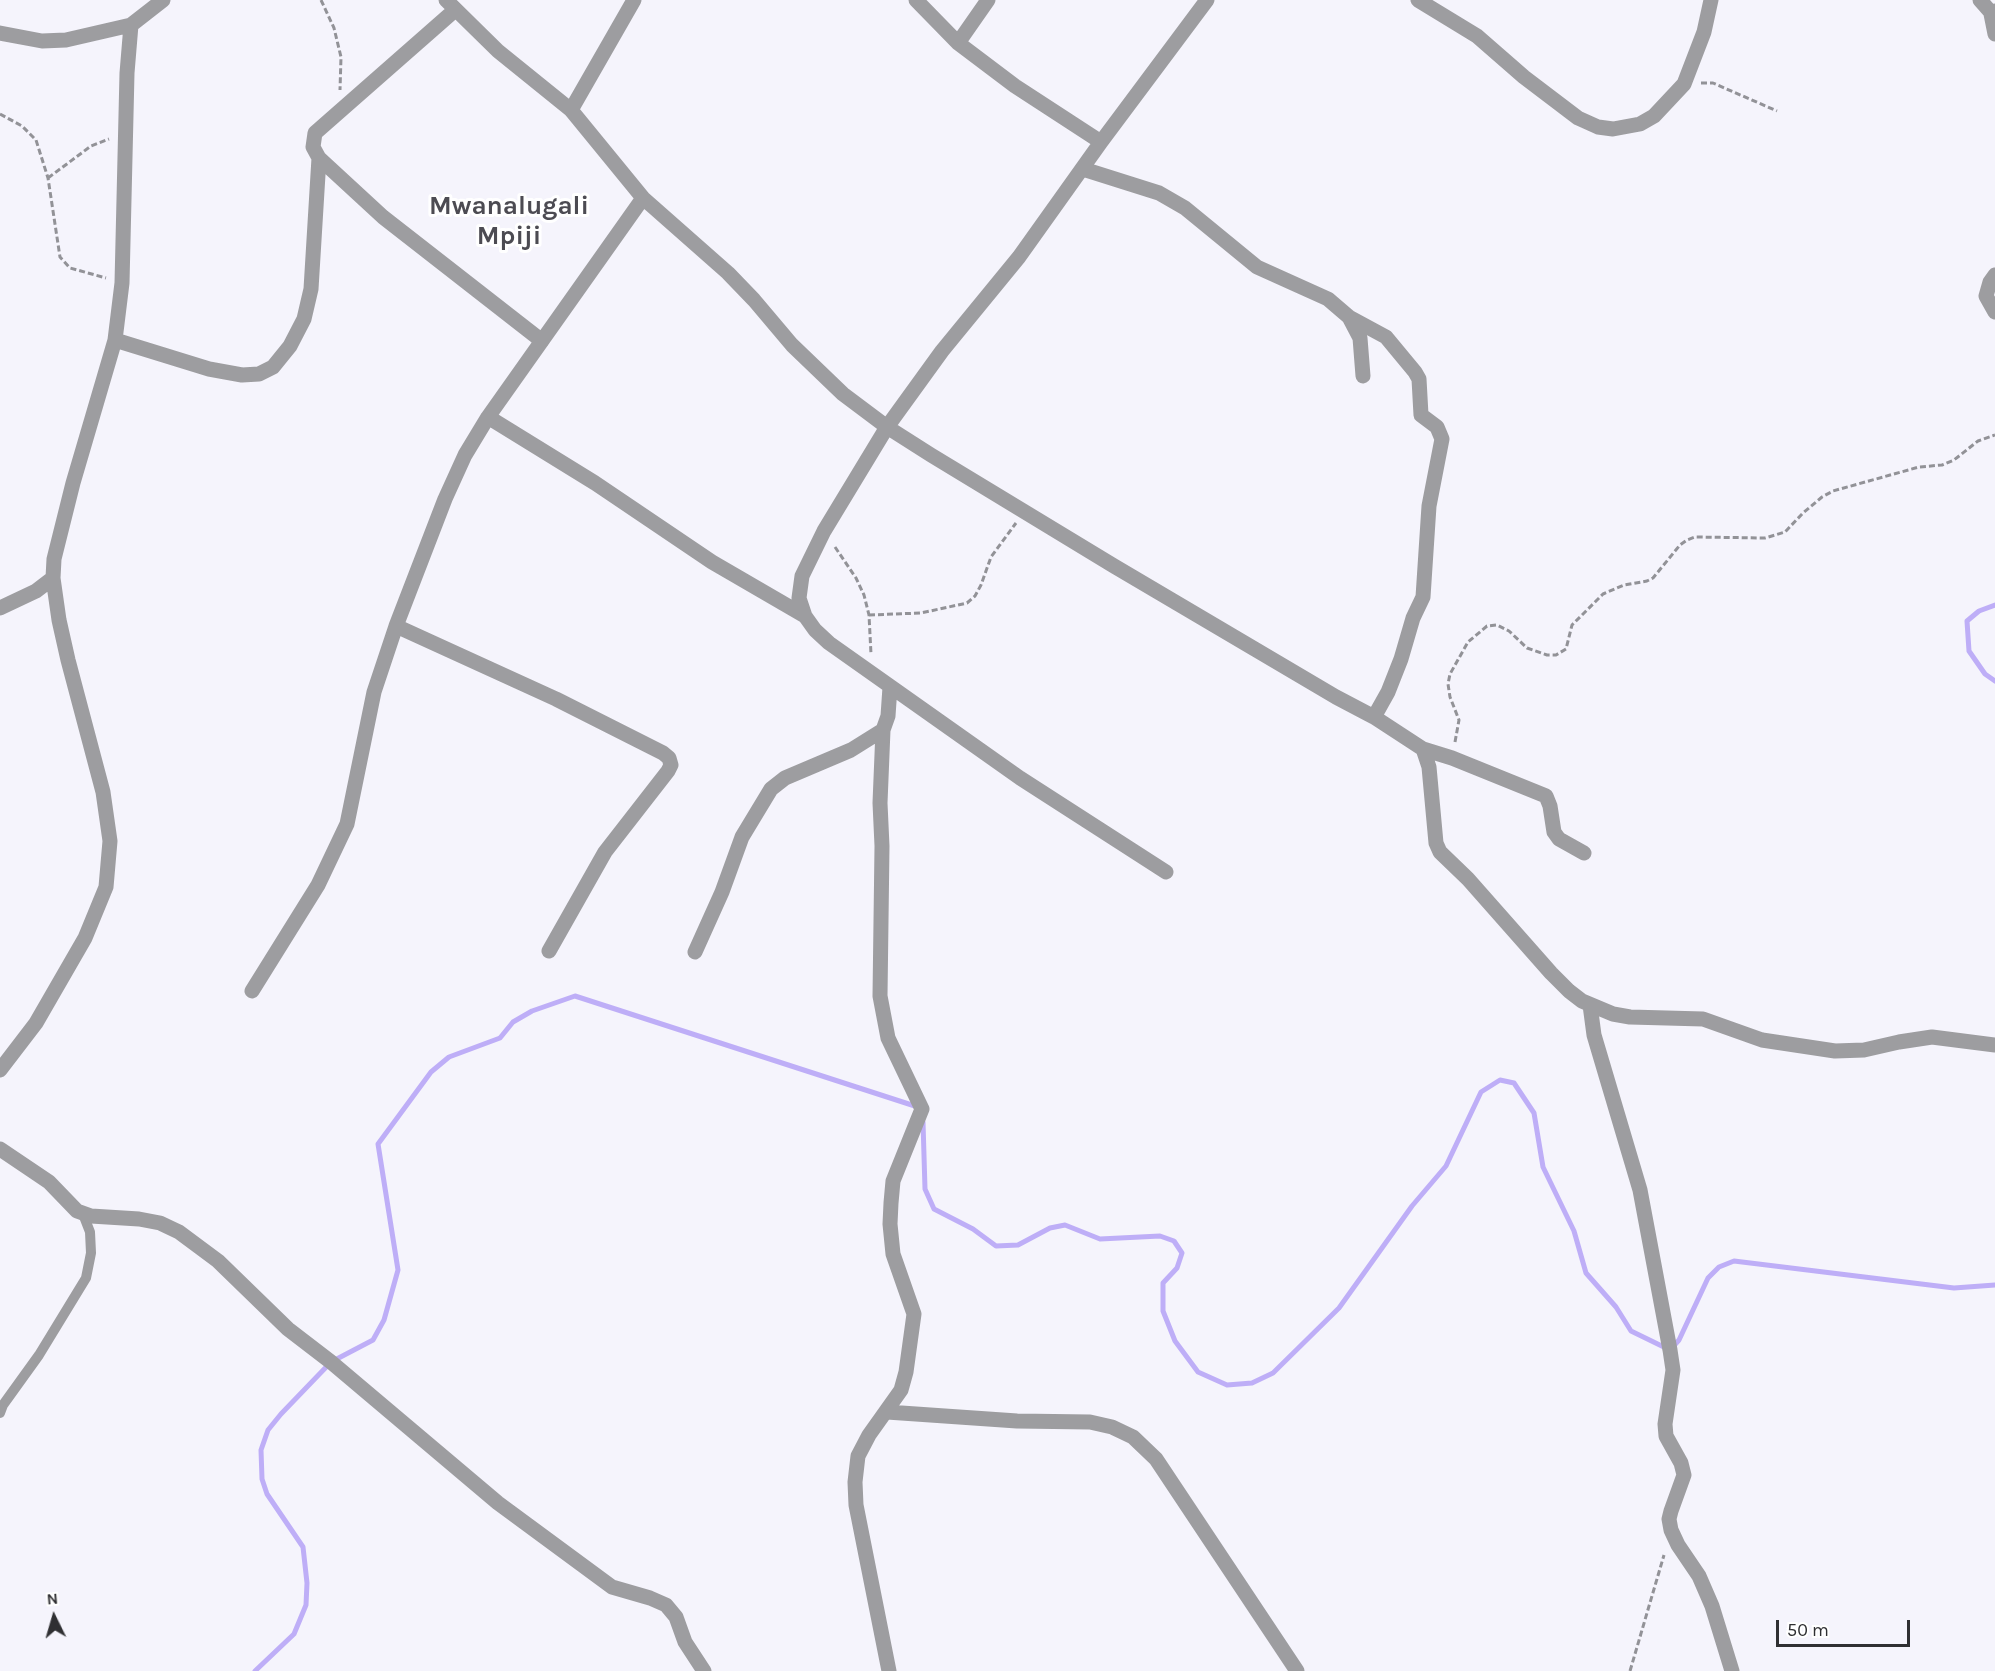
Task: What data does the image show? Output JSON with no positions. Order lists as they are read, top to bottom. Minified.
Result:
{"districts":["Mwanalugali Mpiji"],"scale_bar":"50 m","north":"top"}
